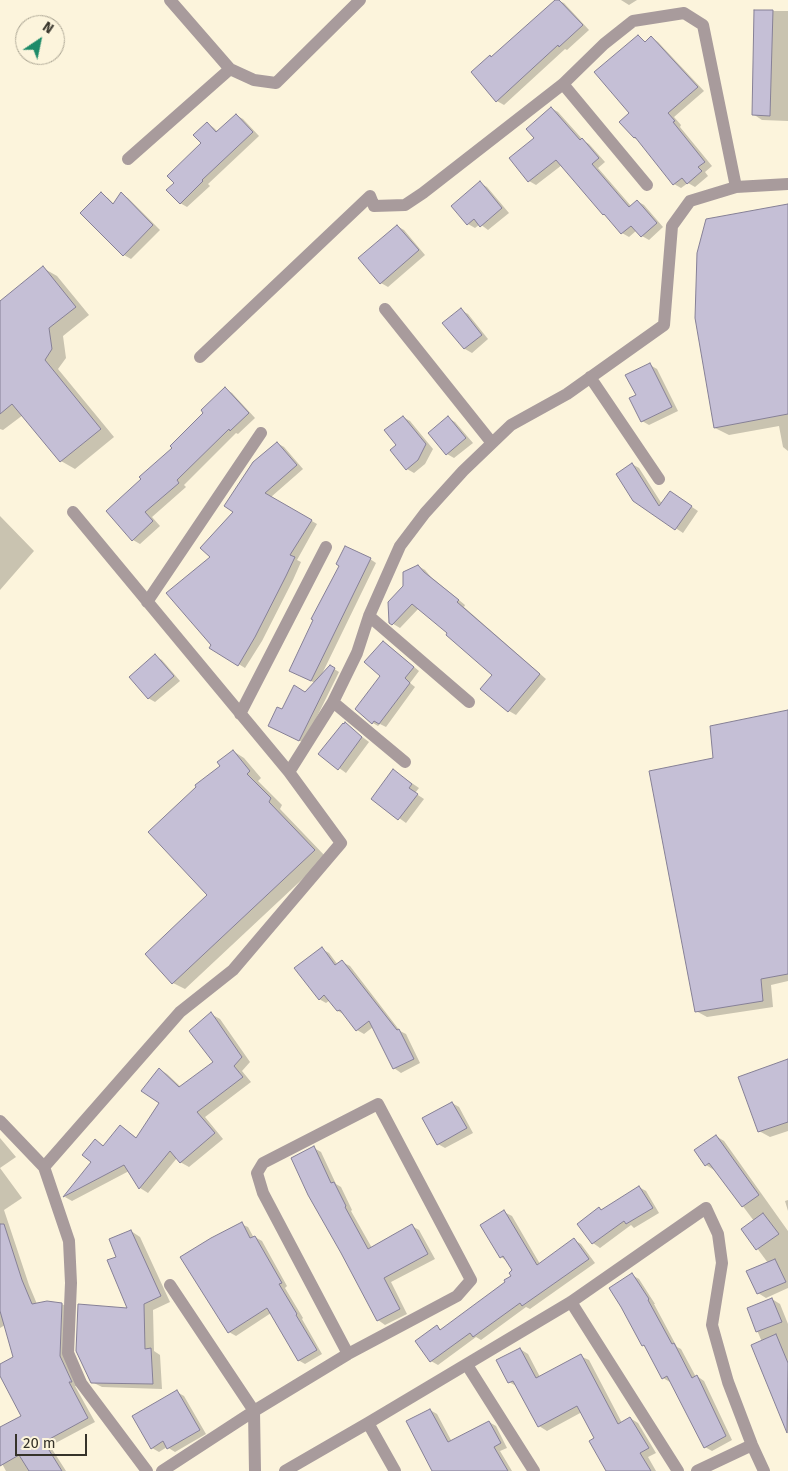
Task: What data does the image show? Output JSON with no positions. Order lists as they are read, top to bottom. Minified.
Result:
{"scale_bar":"20 m","north":"top right"}
